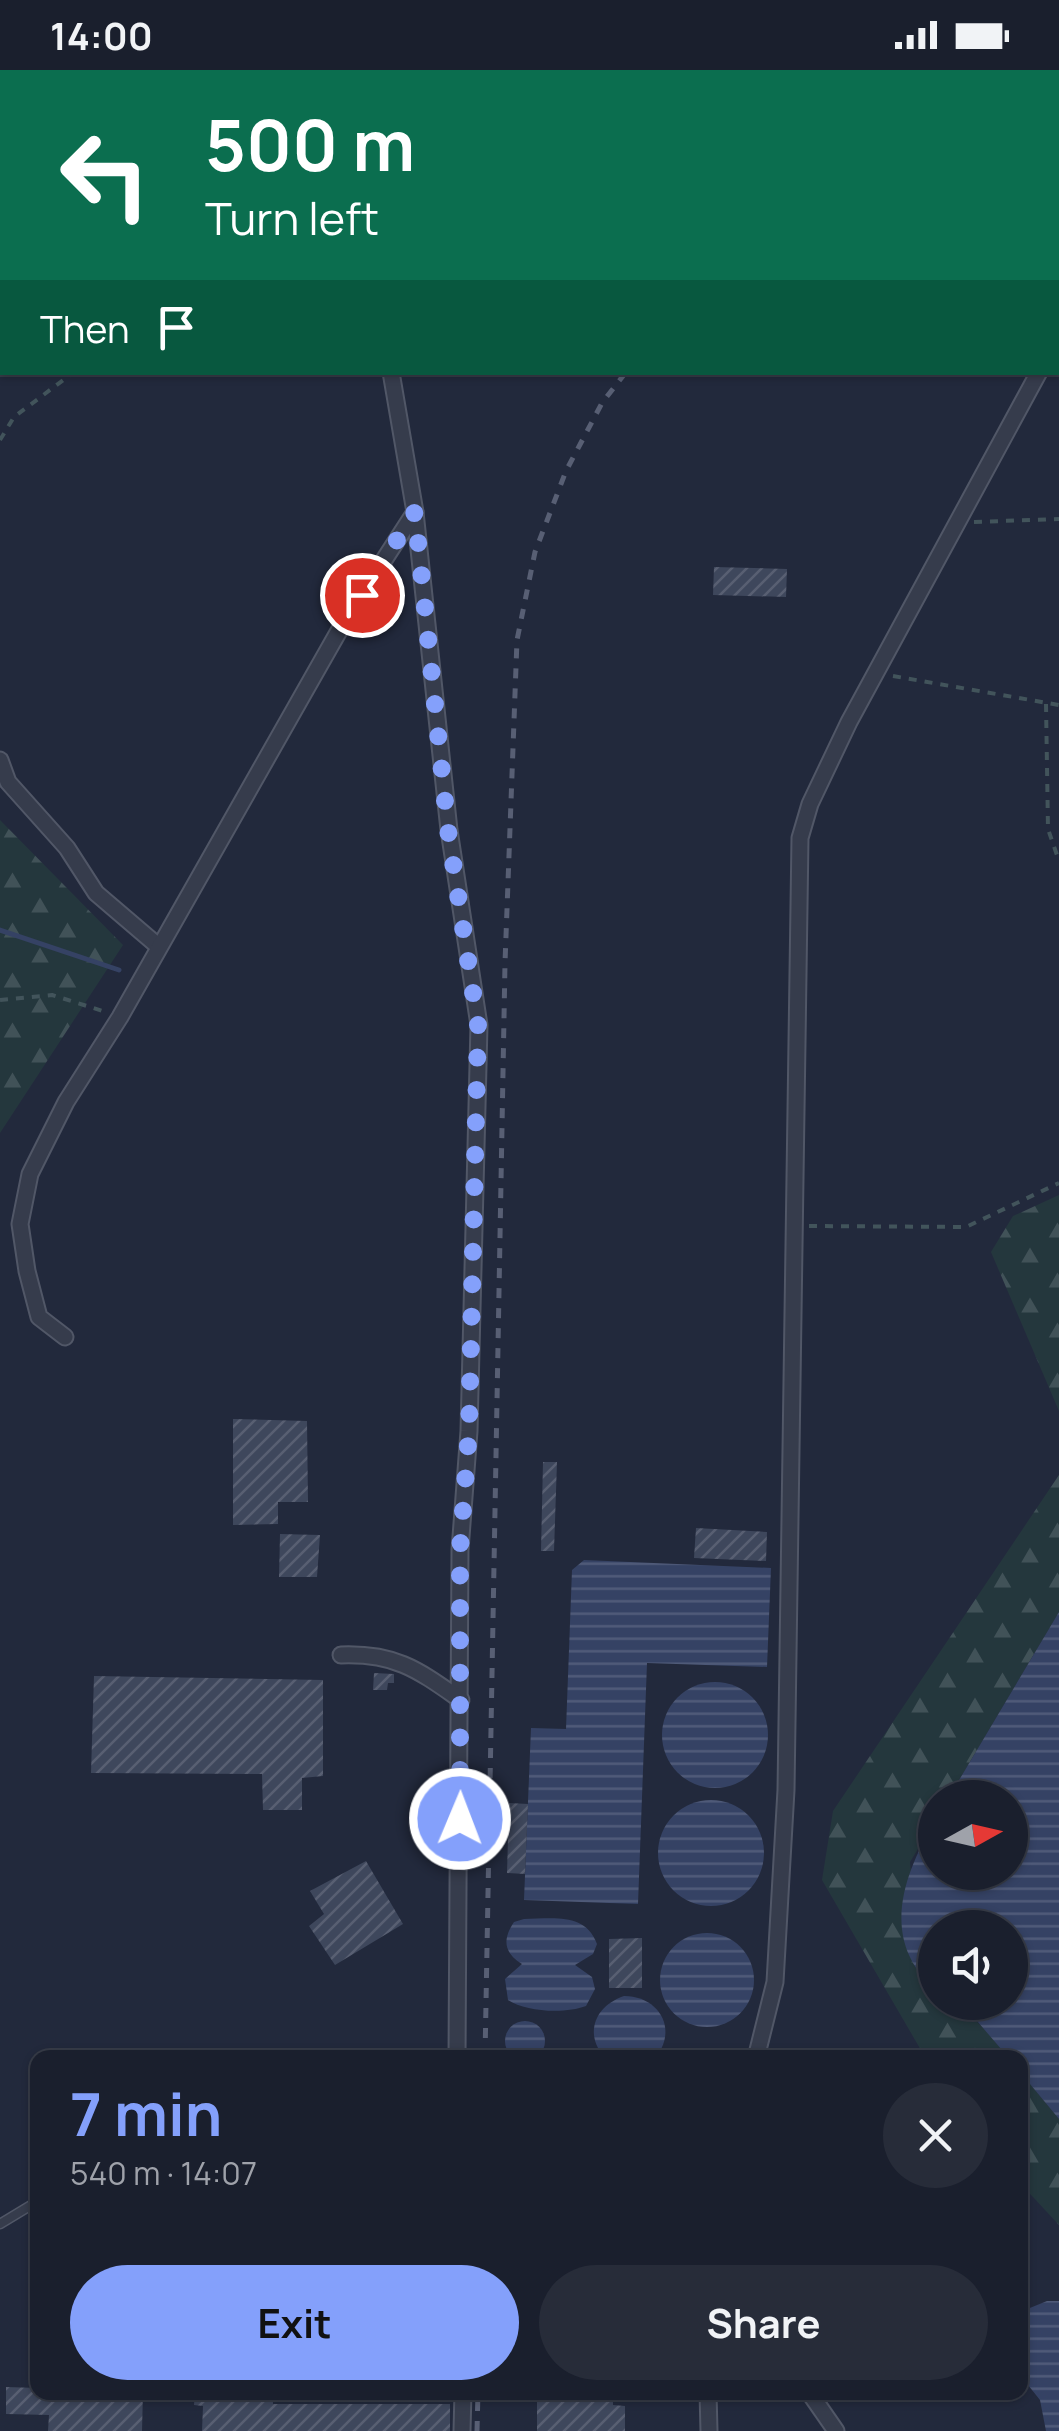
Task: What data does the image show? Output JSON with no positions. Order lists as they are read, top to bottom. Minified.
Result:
{"north":"right","page":{"status":"14:00","turn":["500 m","Turn left"],"then":"Then","heading":["7 min","540 m · 14:07"],"buttons":["Exit","Share"]}}
